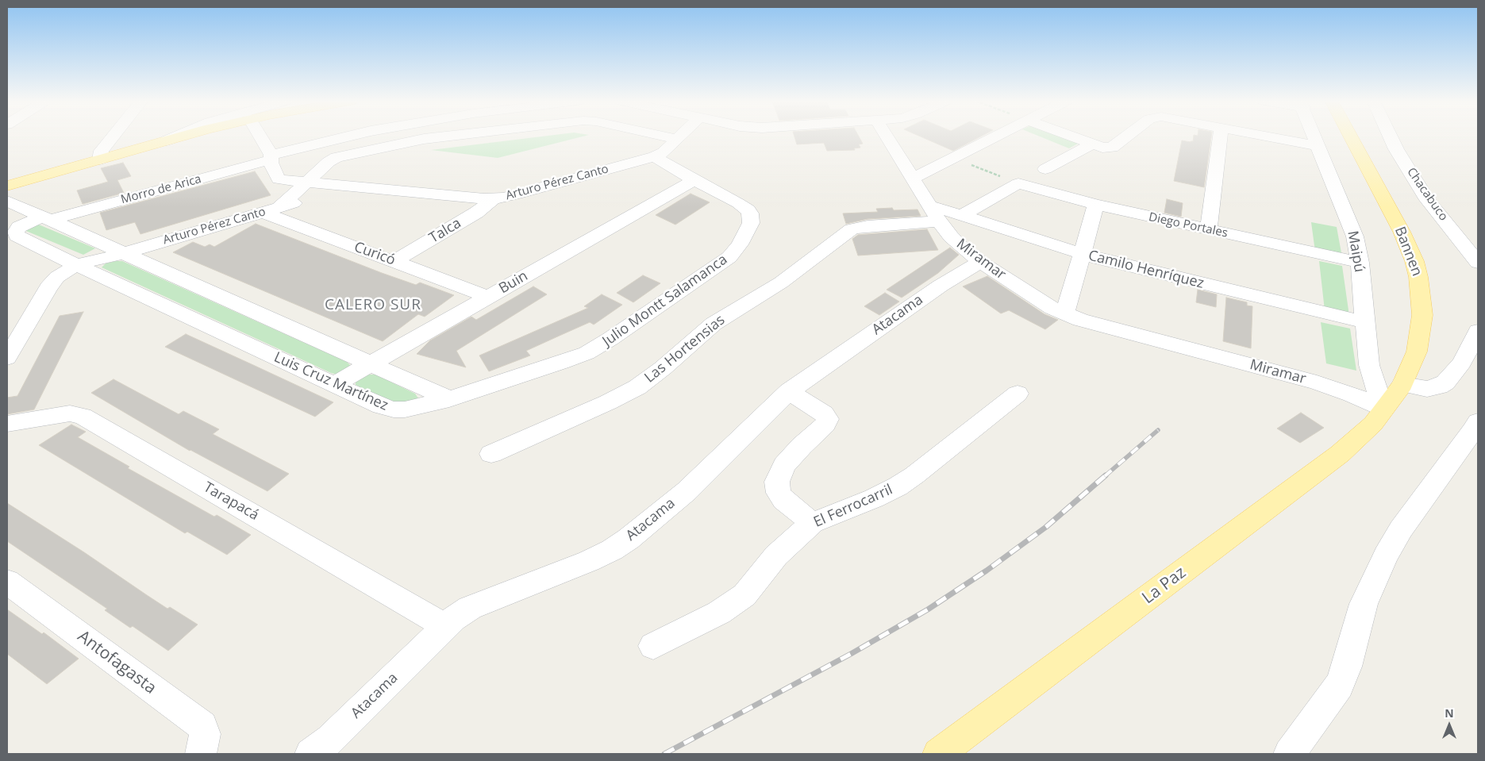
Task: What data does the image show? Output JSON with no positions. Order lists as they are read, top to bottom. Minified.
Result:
{"streets":{"main road":["Bannen","La Paz"],"street":["Arturo Pérez Canto","Morro de Arica","Chacabuco","Diego Portales","Talca","Maipú","Curicó","Miramar","Camilo Henríquez","Buin","Julio Montt Salamanca","Atacama","Las Hortensias","Luis Cruz Martínez","Tarapacá","El Ferrocarril","Antofagasta"]},"crossings":[["Arturo Pérez Canto","Morro de Arica"],["Arturo Pérez Canto","Talca"],["Arturo Pérez Canto","Curicó"],["Arturo Pérez Canto","Julio Montt Salamanca"],["Arturo Pérez Canto","Luis Cruz Martínez"],["Morro de Arica","Luis Cruz Martínez"],["Diego Portales","Maipú"],["Talca","Curicó"],["Maipú","Bannen"],["Maipú","Miramar"],["Maipú","Camilo Henríquez"],["Maipú","La Paz"],["Bannen","Miramar"],["Bannen","La Paz"],["Curicó","Buin"],["Miramar","Camilo Henríquez"],["Miramar","Atacama"],["Miramar","Las Hortensias"],["Miramar","La Paz"],["Camilo Henríquez","Las Hortensias"],["Buin","Julio Montt Salamanca"],["Buin","Luis Cruz Martínez"],["Julio Montt Salamanca","Luis Cruz Martínez"],["Atacama","Tarapacá"]],"districts":["CALERO SUR"],"north":"top"}
